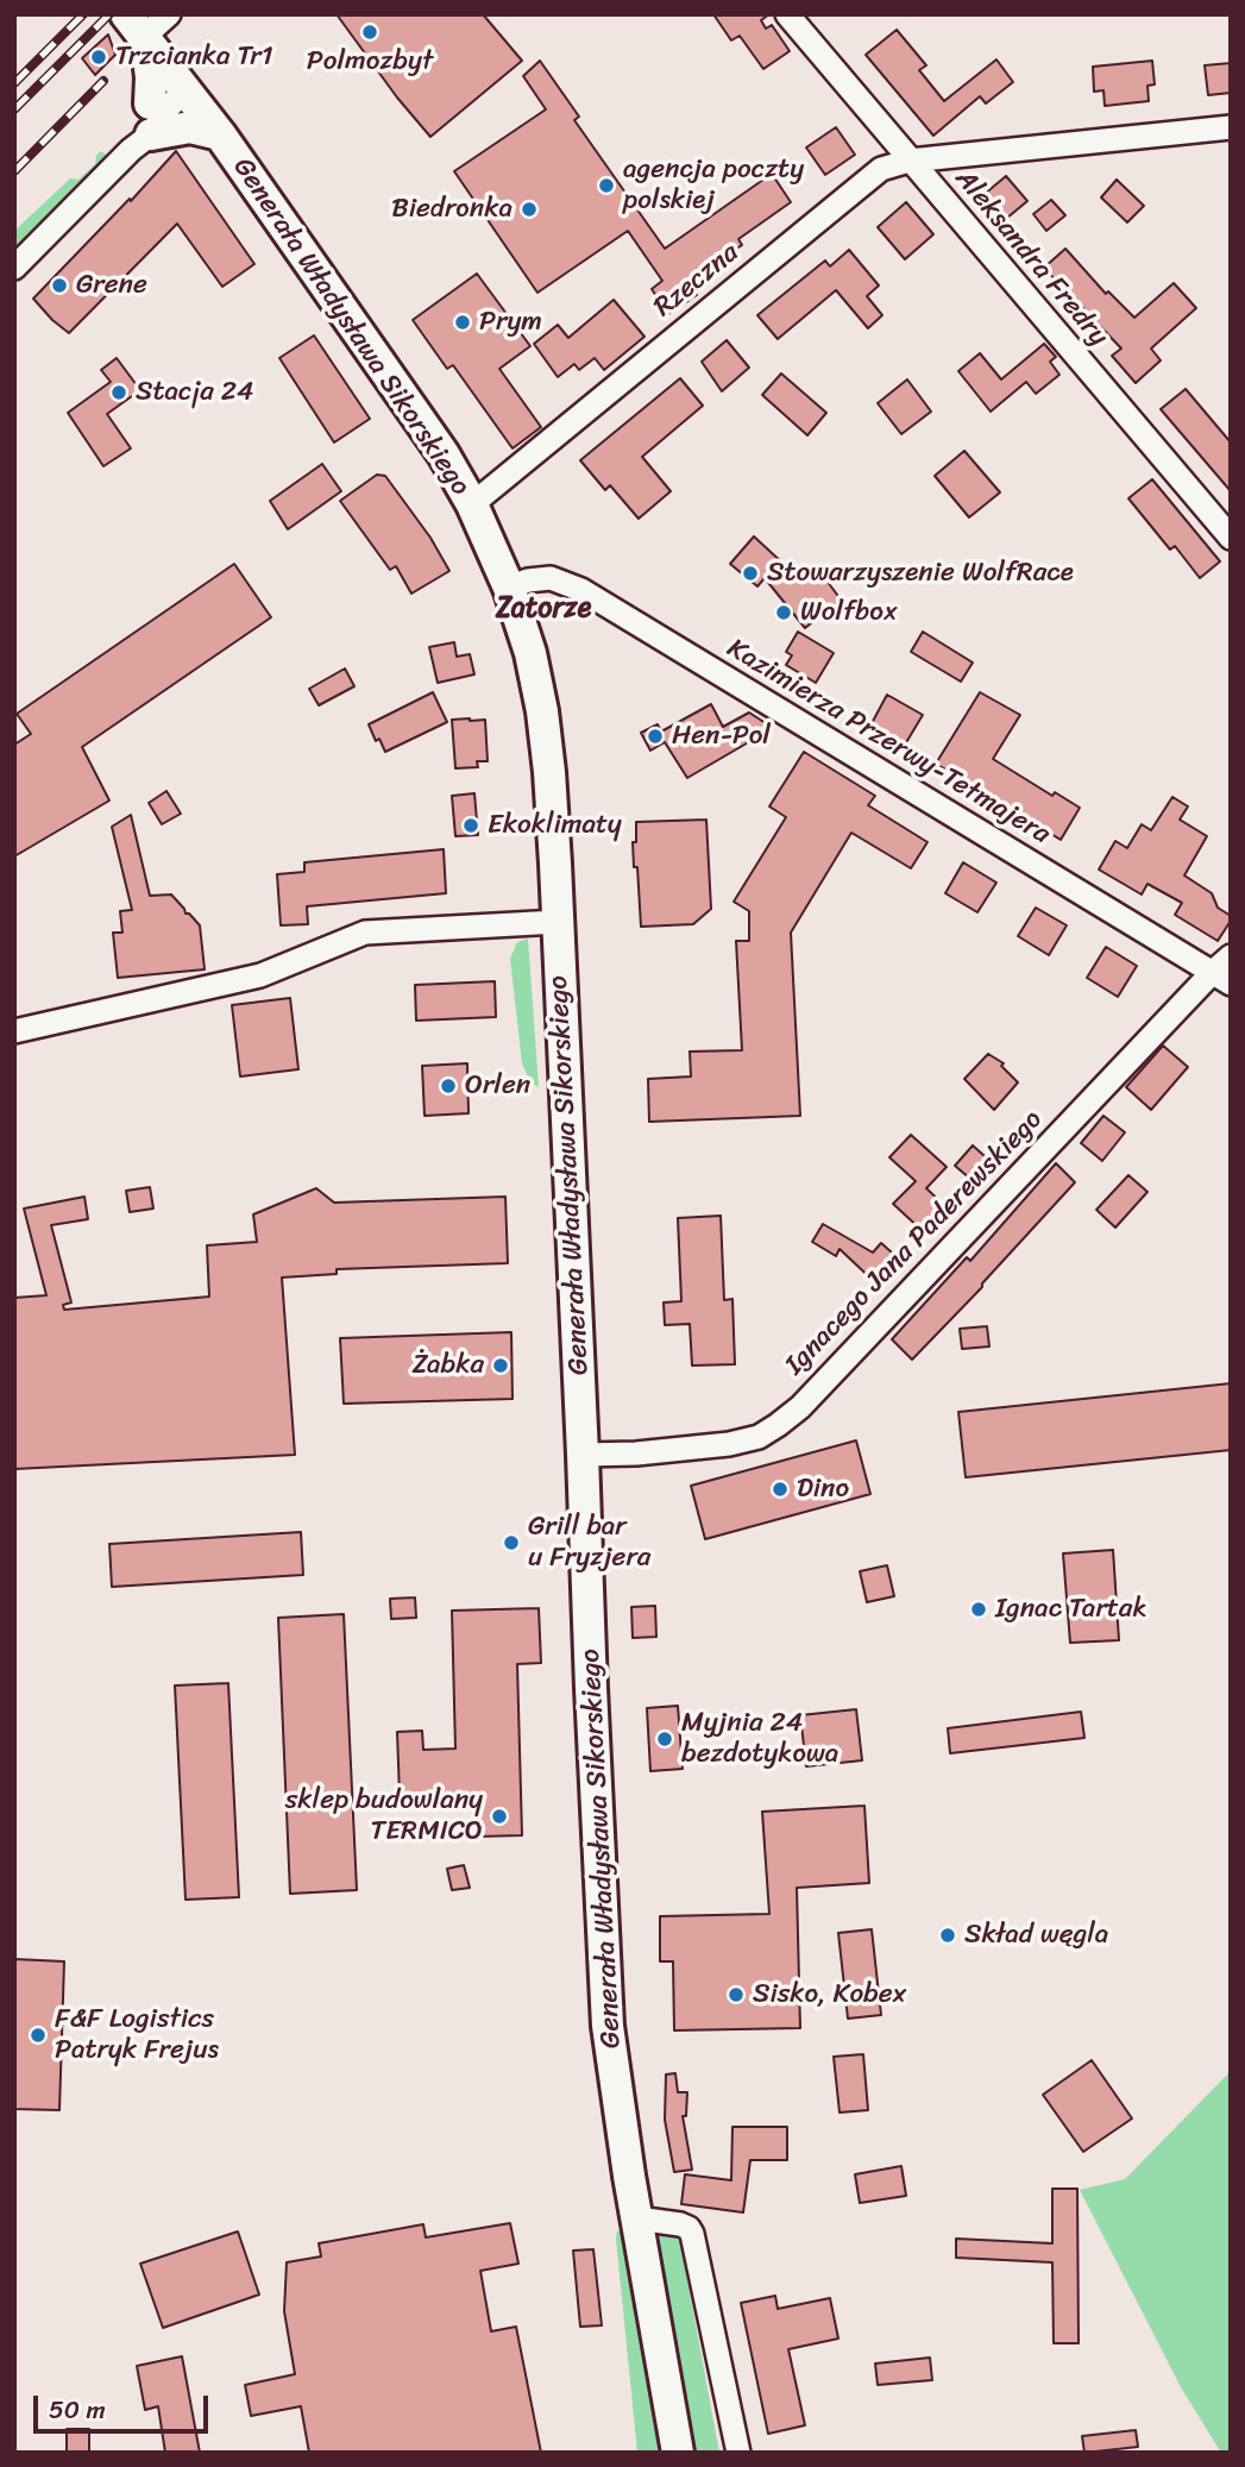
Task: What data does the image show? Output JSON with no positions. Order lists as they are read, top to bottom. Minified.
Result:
{"streets":{"main road":["Generała Władysława Sikorskiego"],"street":["Aleksandra Fredry","Rzeczna","Kazimierza Przerwy-Tetmajera","Ignacego Jana Paderewskiego"]},"crossings":[["Aleksandra Fredry","Rzeczna"],["Rzeczna","Generała Władysława Sikorskiego"],["Generała Władysława Sikorskiego","Kazimierza Przerwy-Tetmajera"],["Generała Władysława Sikorskiego","Ignacego Jana Paderewskiego"],["Kazimierza Przerwy-Tetmajera","Ignacego Jana Paderewskiego"]],"districts":["Zatorze"],"places":["Polmozbyt","Trzcianka Tr1","agencja poczty polskiej","Biedronka","Grene","Prym","Stacja 24","Stowarzyszenie WolfRace","Wolfbox","Hen-Pol","Ekoklimaty","Orlen","Żabka","Dino","Grill bar u Fryzjera","Ignac Tartak","Myjnia 24 bezdotykowa","sklep budowlany TERMICO","Skład węgla","Sisko, Kobex","F&F Logistics Patryk Frejus"],"scale_bar":"50 m"}
